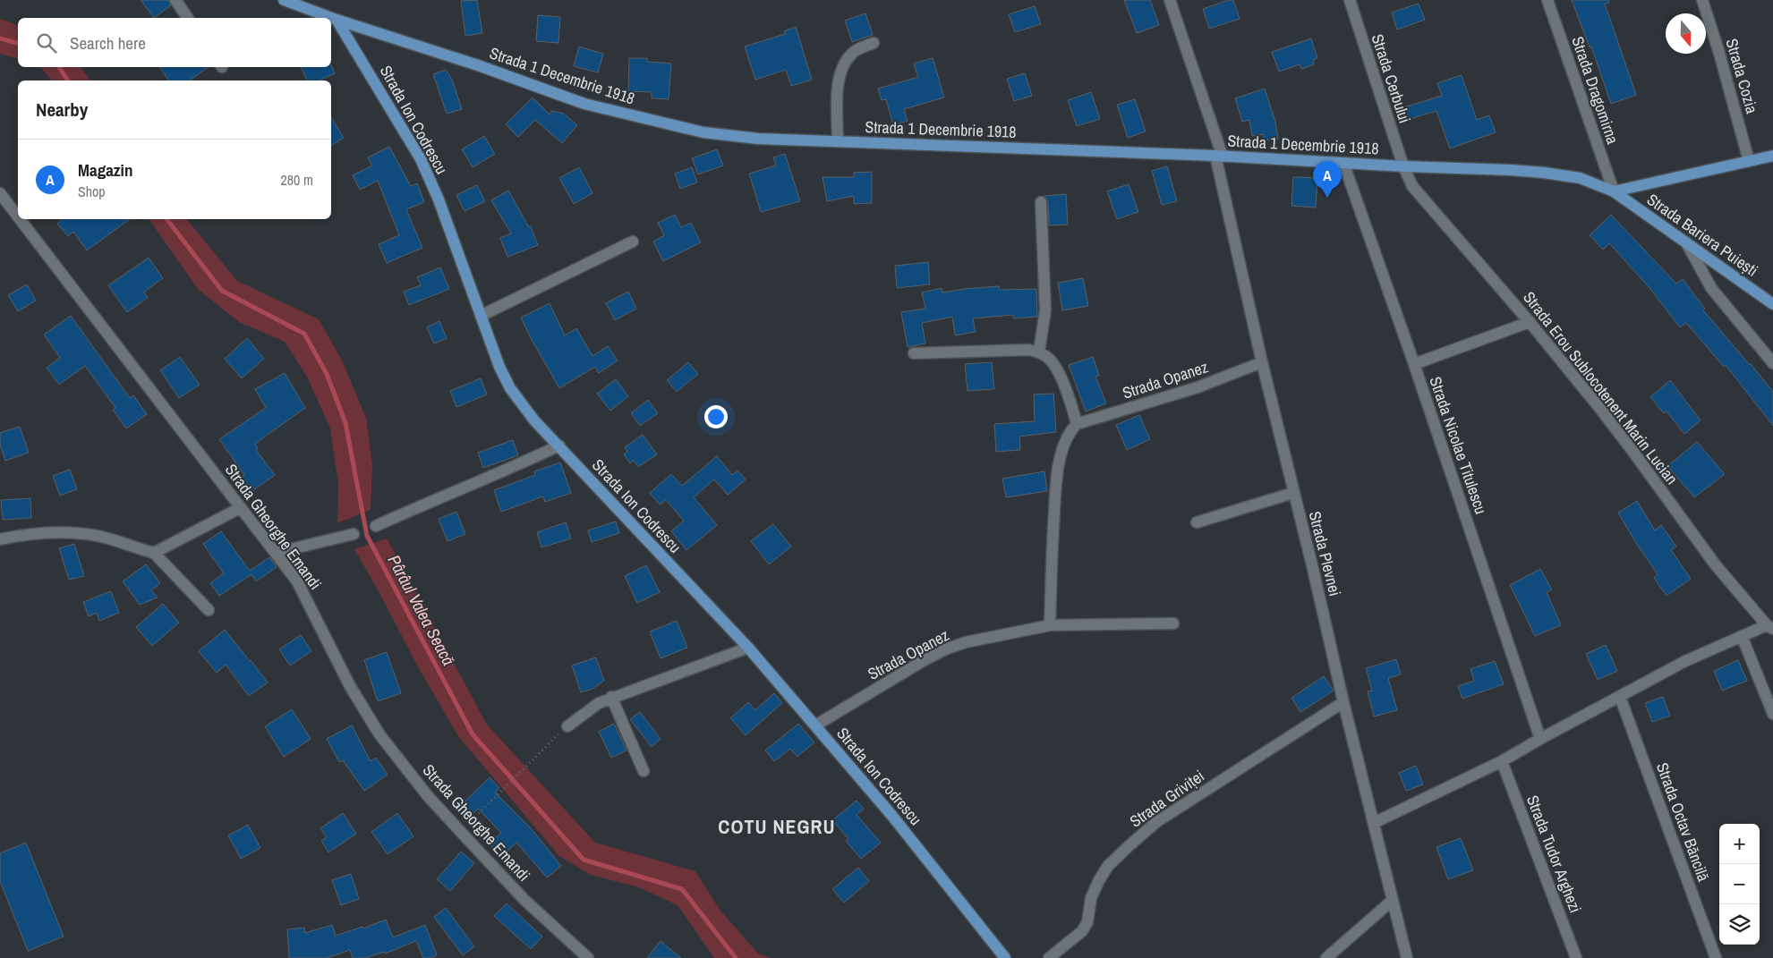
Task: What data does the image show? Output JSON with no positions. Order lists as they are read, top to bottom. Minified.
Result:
{"streets":{"main road":["Strada 1 Decembrie 1918","Strada Ion Codrescu","Strada Bariera Puiești"],"street":["Strada Cozia","Strada Cerbului","Strada Dragomirna","Strada Opanez","Strada Erou Sublocotenent Marin Lucian","Strada Nicolae Titulescu","Strada Gheorghe Emandi","Strada Plevnei","Strada Griviței","Strada Octav Băncilă","Strada Tudor Arghezi"]},"crossings":[["Strada 1 Decembrie 1918","Strada Cerbului"],["Strada 1 Decembrie 1918","Strada Dragomirna"],["Strada 1 Decembrie 1918","Strada Ion Codrescu"],["Strada 1 Decembrie 1918","Strada Bariera Puiești"],["Strada 1 Decembrie 1918","Strada Erou Sublocotenent Marin Lucian"],["Strada 1 Decembrie 1918","Strada Nicolae Titulescu"],["Strada 1 Decembrie 1918","Strada Plevnei"],["Strada Cerbului","Strada Erou Sublocotenent Marin Lucian"],["Strada Dragomirna","Strada Bariera Puiești"],["Strada Ion Codrescu","Strada Opanez"],["Strada Opanez","Strada Plevnei"],["Strada Plevnei","Strada Griviței"]],"districts":["COTU NEGRU"],"water":["Pârâul Valea Seacă"],"north":"bottom","page":{"search":"Search here","heading":"Nearby","list":[{"mark":"A","name":"Magazin","note":"Shop","value":"280 m"}],"pins":"A","map_buttons":["+","−"]}}
